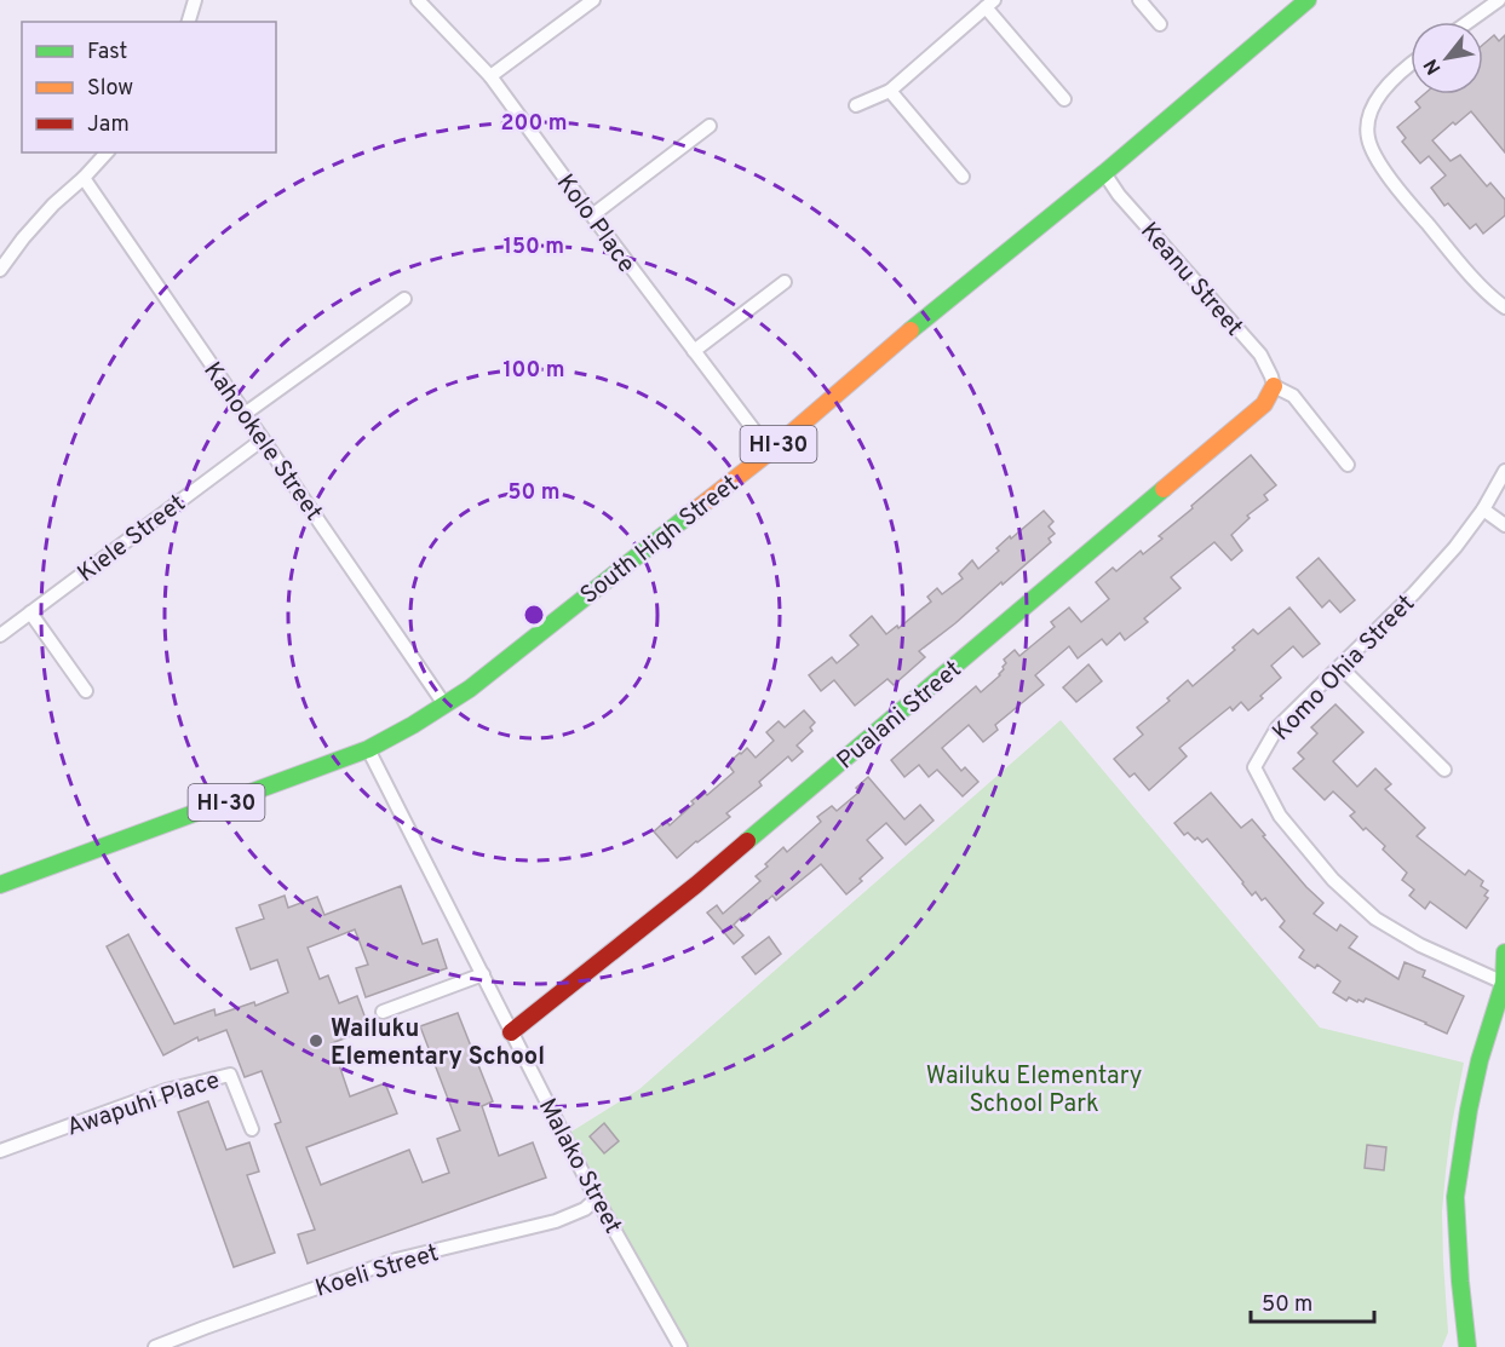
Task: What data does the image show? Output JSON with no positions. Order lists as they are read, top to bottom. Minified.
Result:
{"streets":{"main road":["HI-30","South High Street","Pualani Street"],"street":["Kolo Place","Keanu Street","Kahookele Street","Kiele Street","Komo Ohia Street","Awapuhi Place","Malako Street","Koeli Street"]},"crossings":[["Kolo Place","South High Street"],["Keanu Street","HI-30"],["Keanu Street","South High Street"],["Keanu Street","Pualani Street"],["Kahookele Street","Kiele Street"],["Kahookele Street","South High Street"],["HI-30","South High Street"],["South High Street","Malako Street"],["Pualani Street","Malako Street"],["Malako Street","Koeli Street"]],"parks":["Wailuku Elementary School Park"],"places":["Wailuku Elementary School"],"legend":["Fast","Slow","Jam"],"scale_bar":"50 m","north":"bottom left","rings":["200 m","150 m","100 m","50 m"]}
